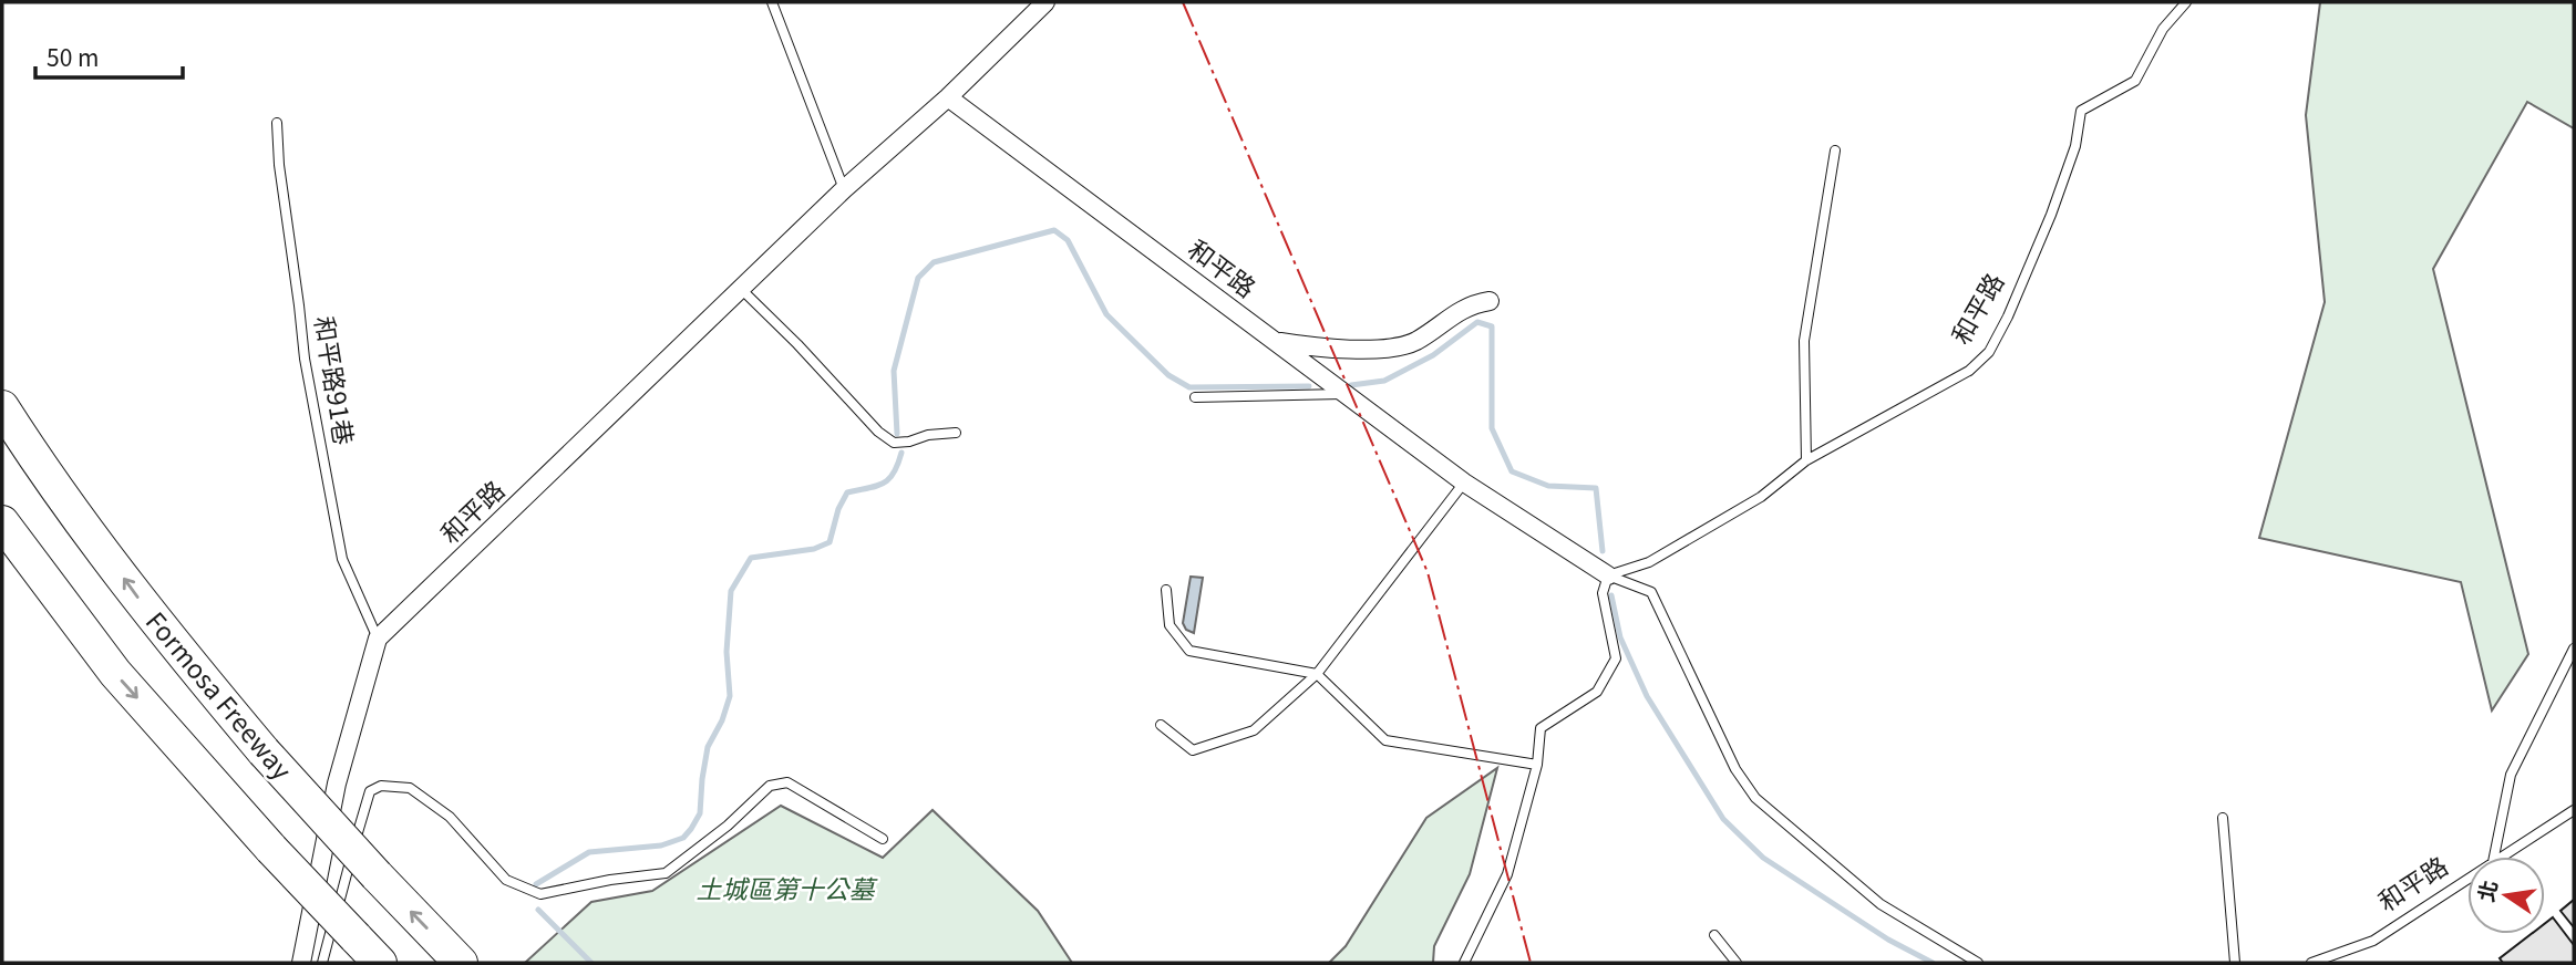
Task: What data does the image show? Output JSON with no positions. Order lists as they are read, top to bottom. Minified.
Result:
{"streets":{"highway":["Formosa Freeway"],"street":["和平路"],"lane":["和平路91巷"]},"crossings":[["和平路","和平路91巷"]],"parks":["土城區第十公墓"],"scale_bar":"50 m","north":"left"}
